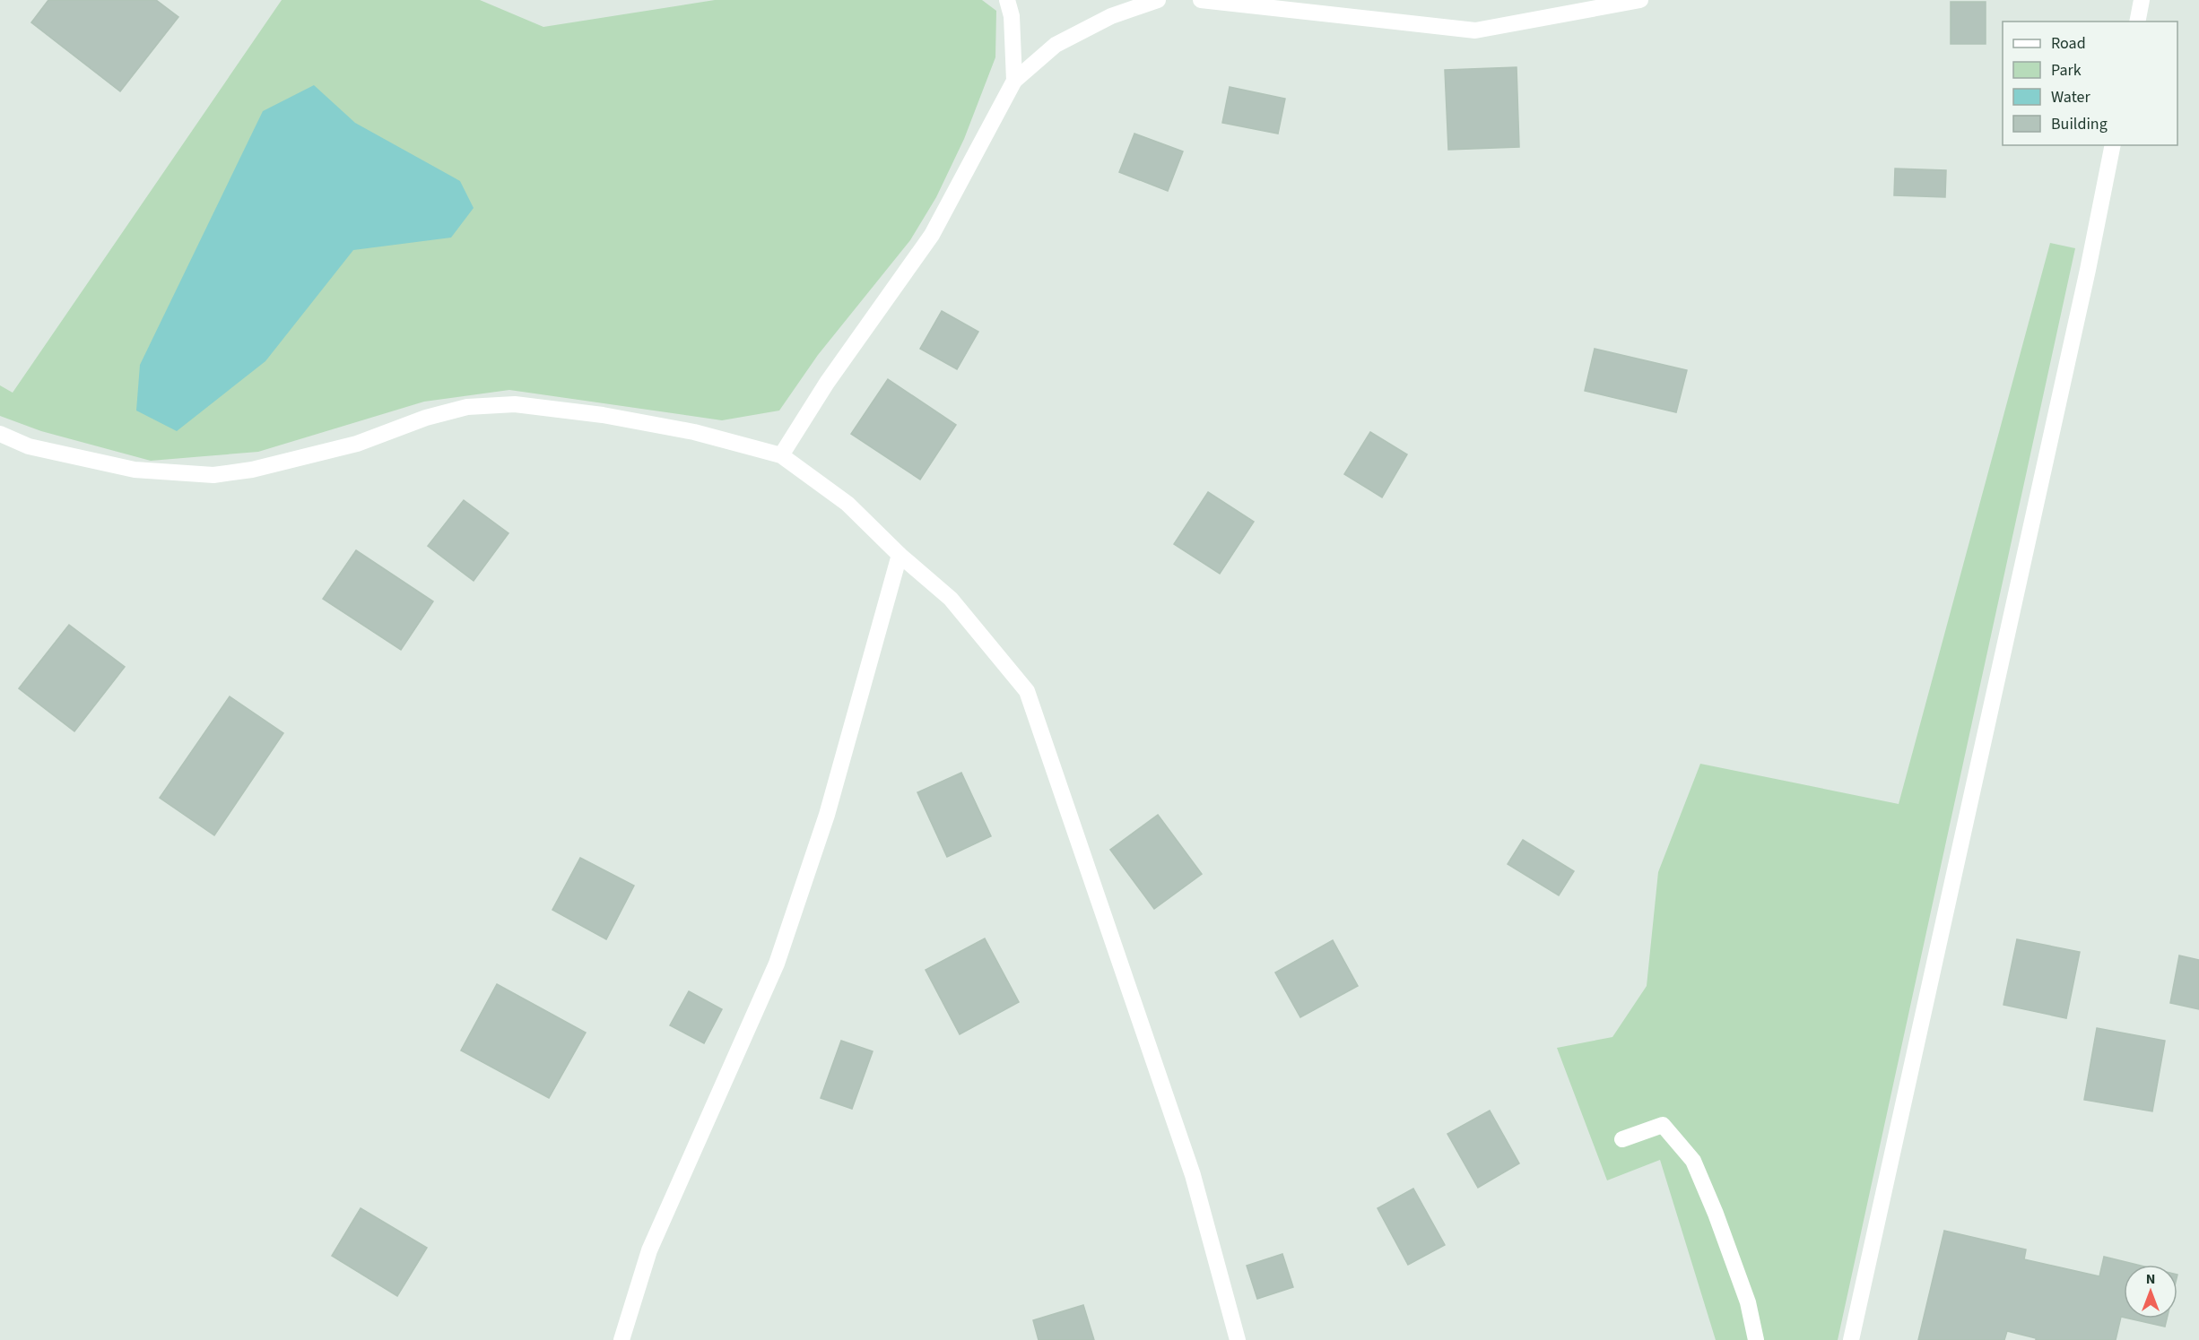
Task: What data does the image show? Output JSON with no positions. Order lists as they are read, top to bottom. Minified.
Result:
{"legend":["Road","Park","Water","Building"],"north":"top"}
